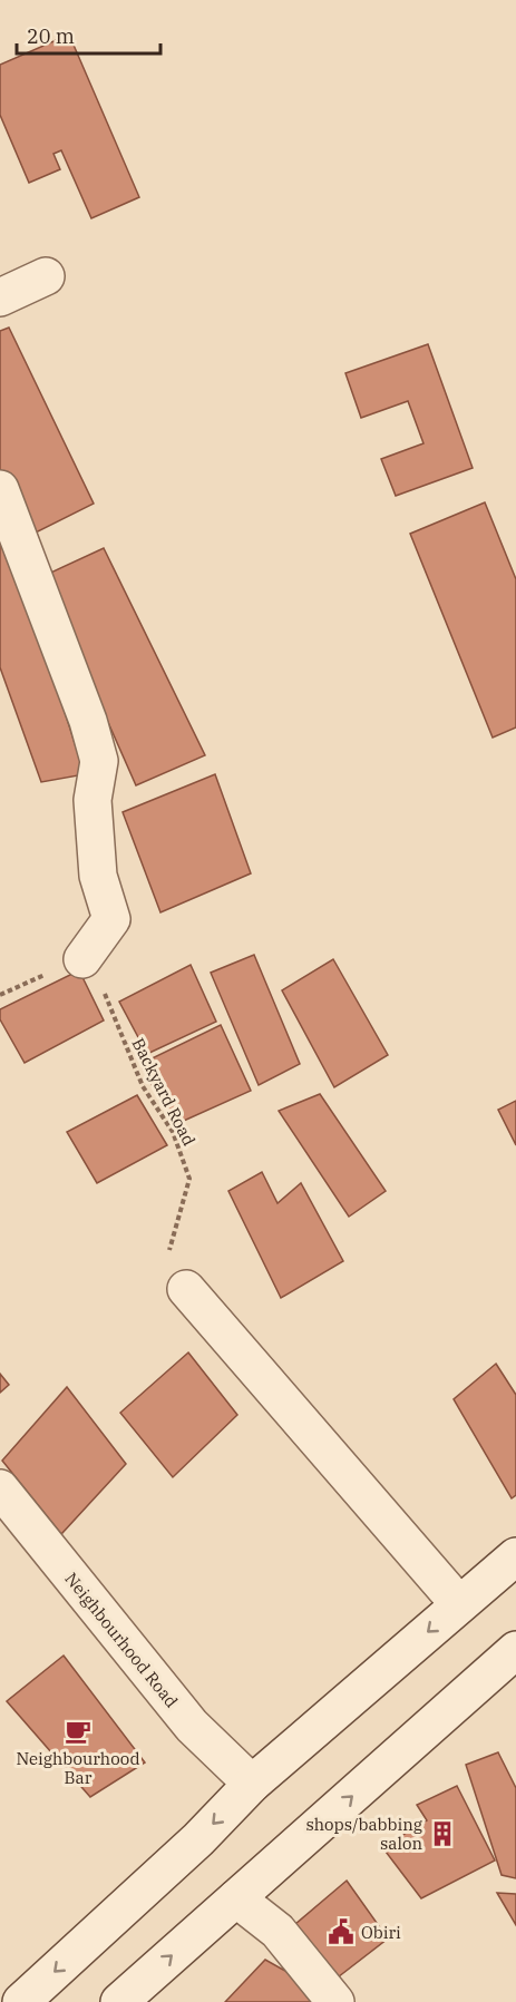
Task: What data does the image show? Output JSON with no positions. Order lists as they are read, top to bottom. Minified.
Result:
{"streets":{"street":["Neighbourhood Road"],"path":["Backyard Road"]},"places":{"cafe":["Neighbourhood Bar"],"building":["shops/babbing salon"],"public building":["Obiri"]},"scale_bar":"20 m"}
